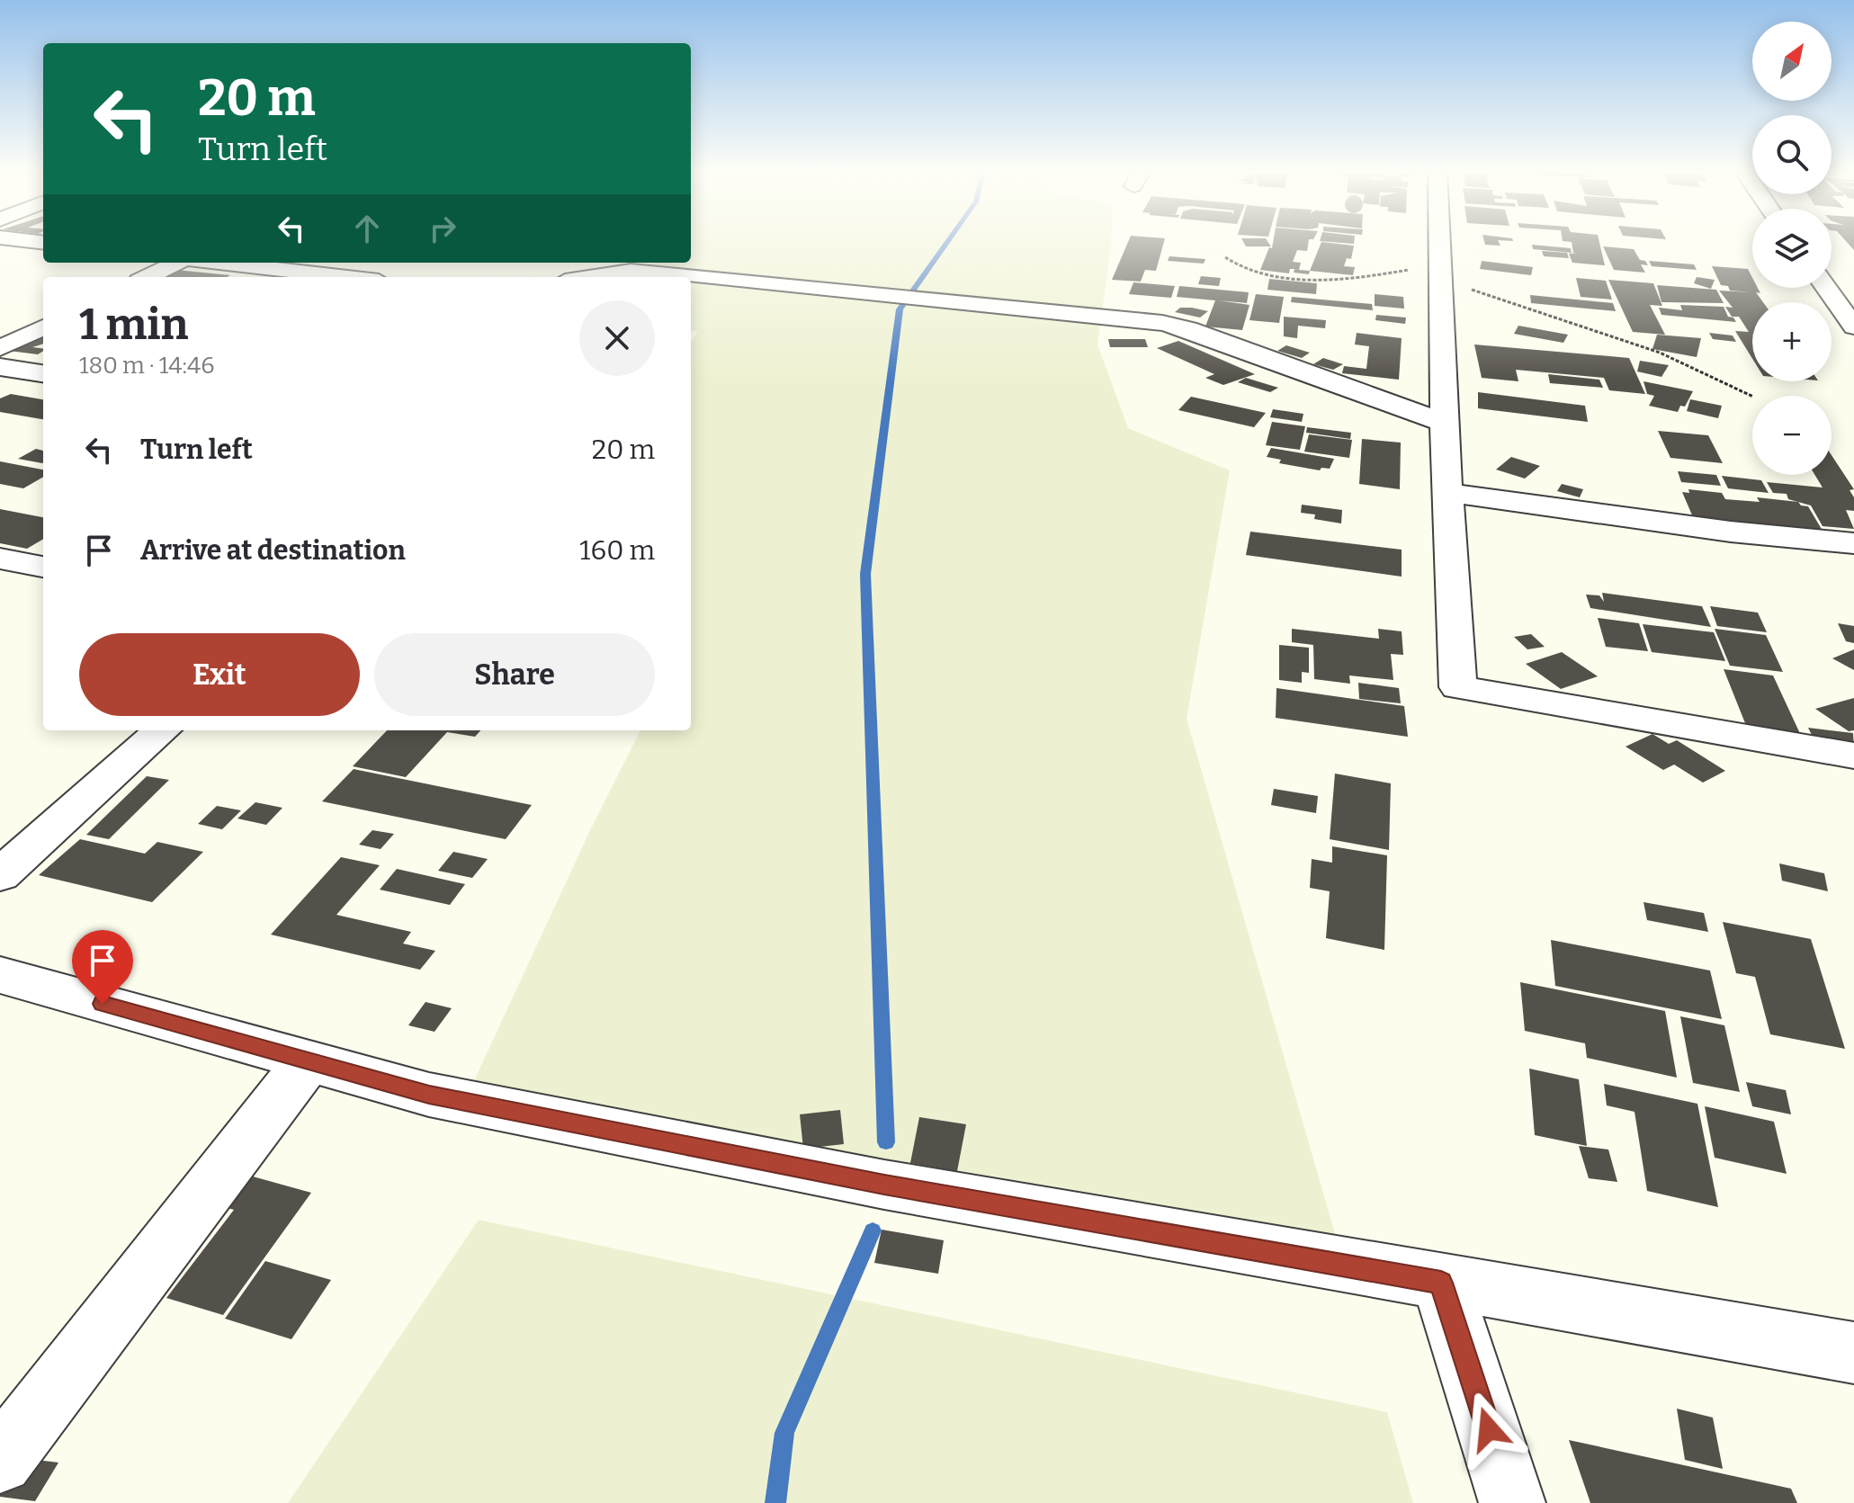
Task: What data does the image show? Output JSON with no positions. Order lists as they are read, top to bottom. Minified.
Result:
{"north":"top right","page":{"map_buttons":["+","−"],"turn":["20 m","Turn left"],"heading":["1 min","180 m · 14:46"],"list":[{"name":"Turn left","value":"20 m"},{"name":"Arrive at destination","value":"160 m"}],"buttons":["Exit","Share"]}}
